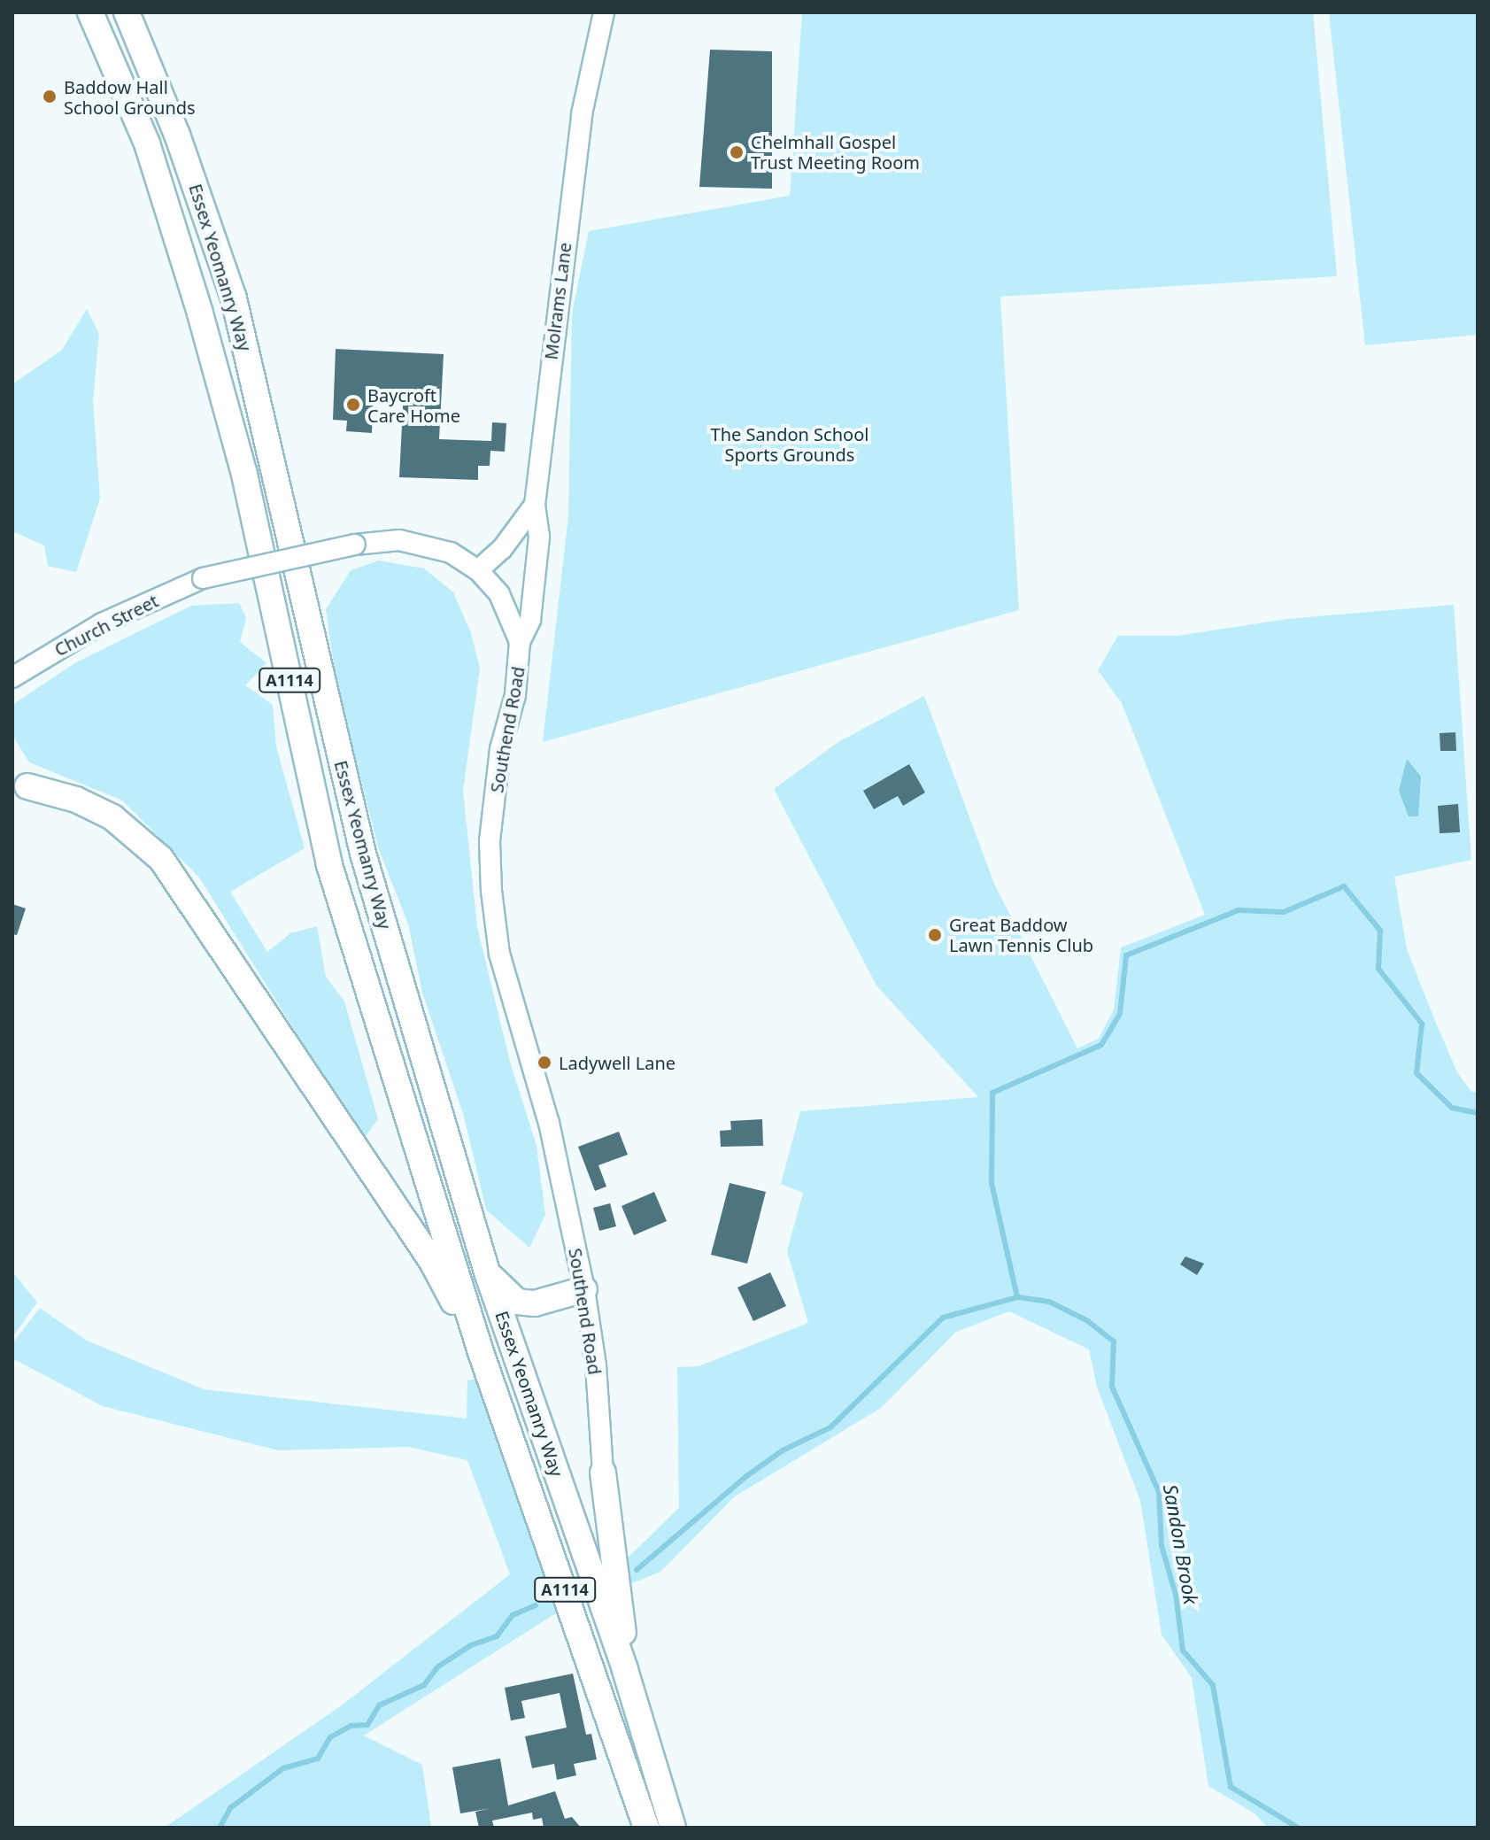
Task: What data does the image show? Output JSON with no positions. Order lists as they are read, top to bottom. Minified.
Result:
{"streets":{"main road":["Essex Yeomanry Way","A1114"],"street":["Molrams Lane","Church Street","Southend Road"]},"crossings":[["Essex Yeomanry Way","A1114"],["Molrams Lane","Southend Road"],["Church Street","Southend Road"]],"water":["Sandon Brook"],"parks":["The Sandon School Sports Grounds"],"places":["Baddow Hall School Grounds","Chelmhall Gospel Trust Meeting Room","Baycroft Care Home","Great Baddow Lawn Tennis Club","Ladywell Lane"]}
